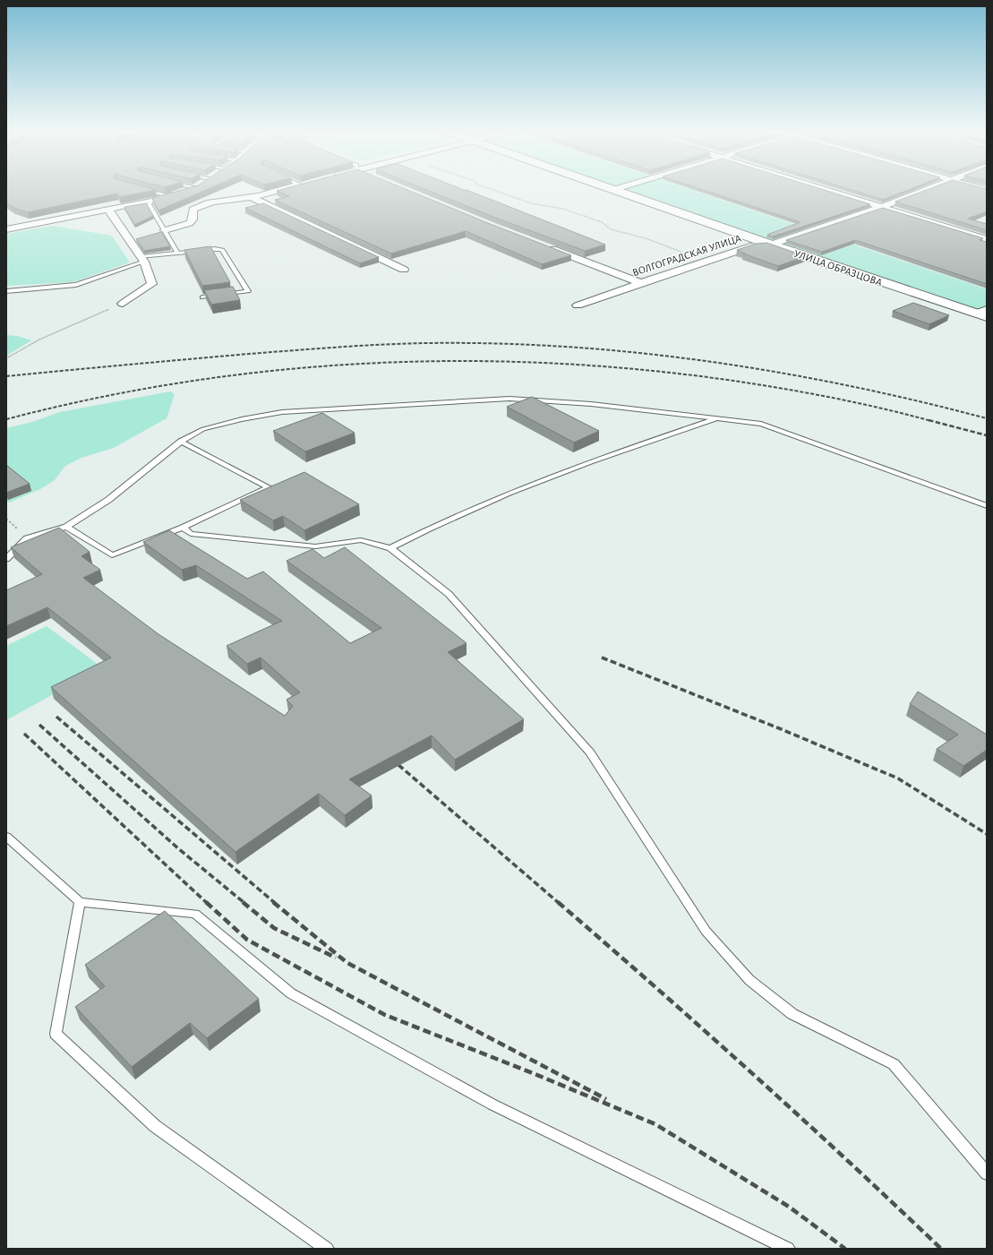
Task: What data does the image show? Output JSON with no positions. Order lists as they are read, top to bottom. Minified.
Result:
{"streets":{"street":["ВОЛГОГРАДСКАЯ УЛИЦА","УЛИЦА ОБРАЗЦОВА"]},"crossings":[["ВОЛГОГРАДСКАЯ УЛИЦА","УЛИЦА ОБРАЗЦОВА"]]}
